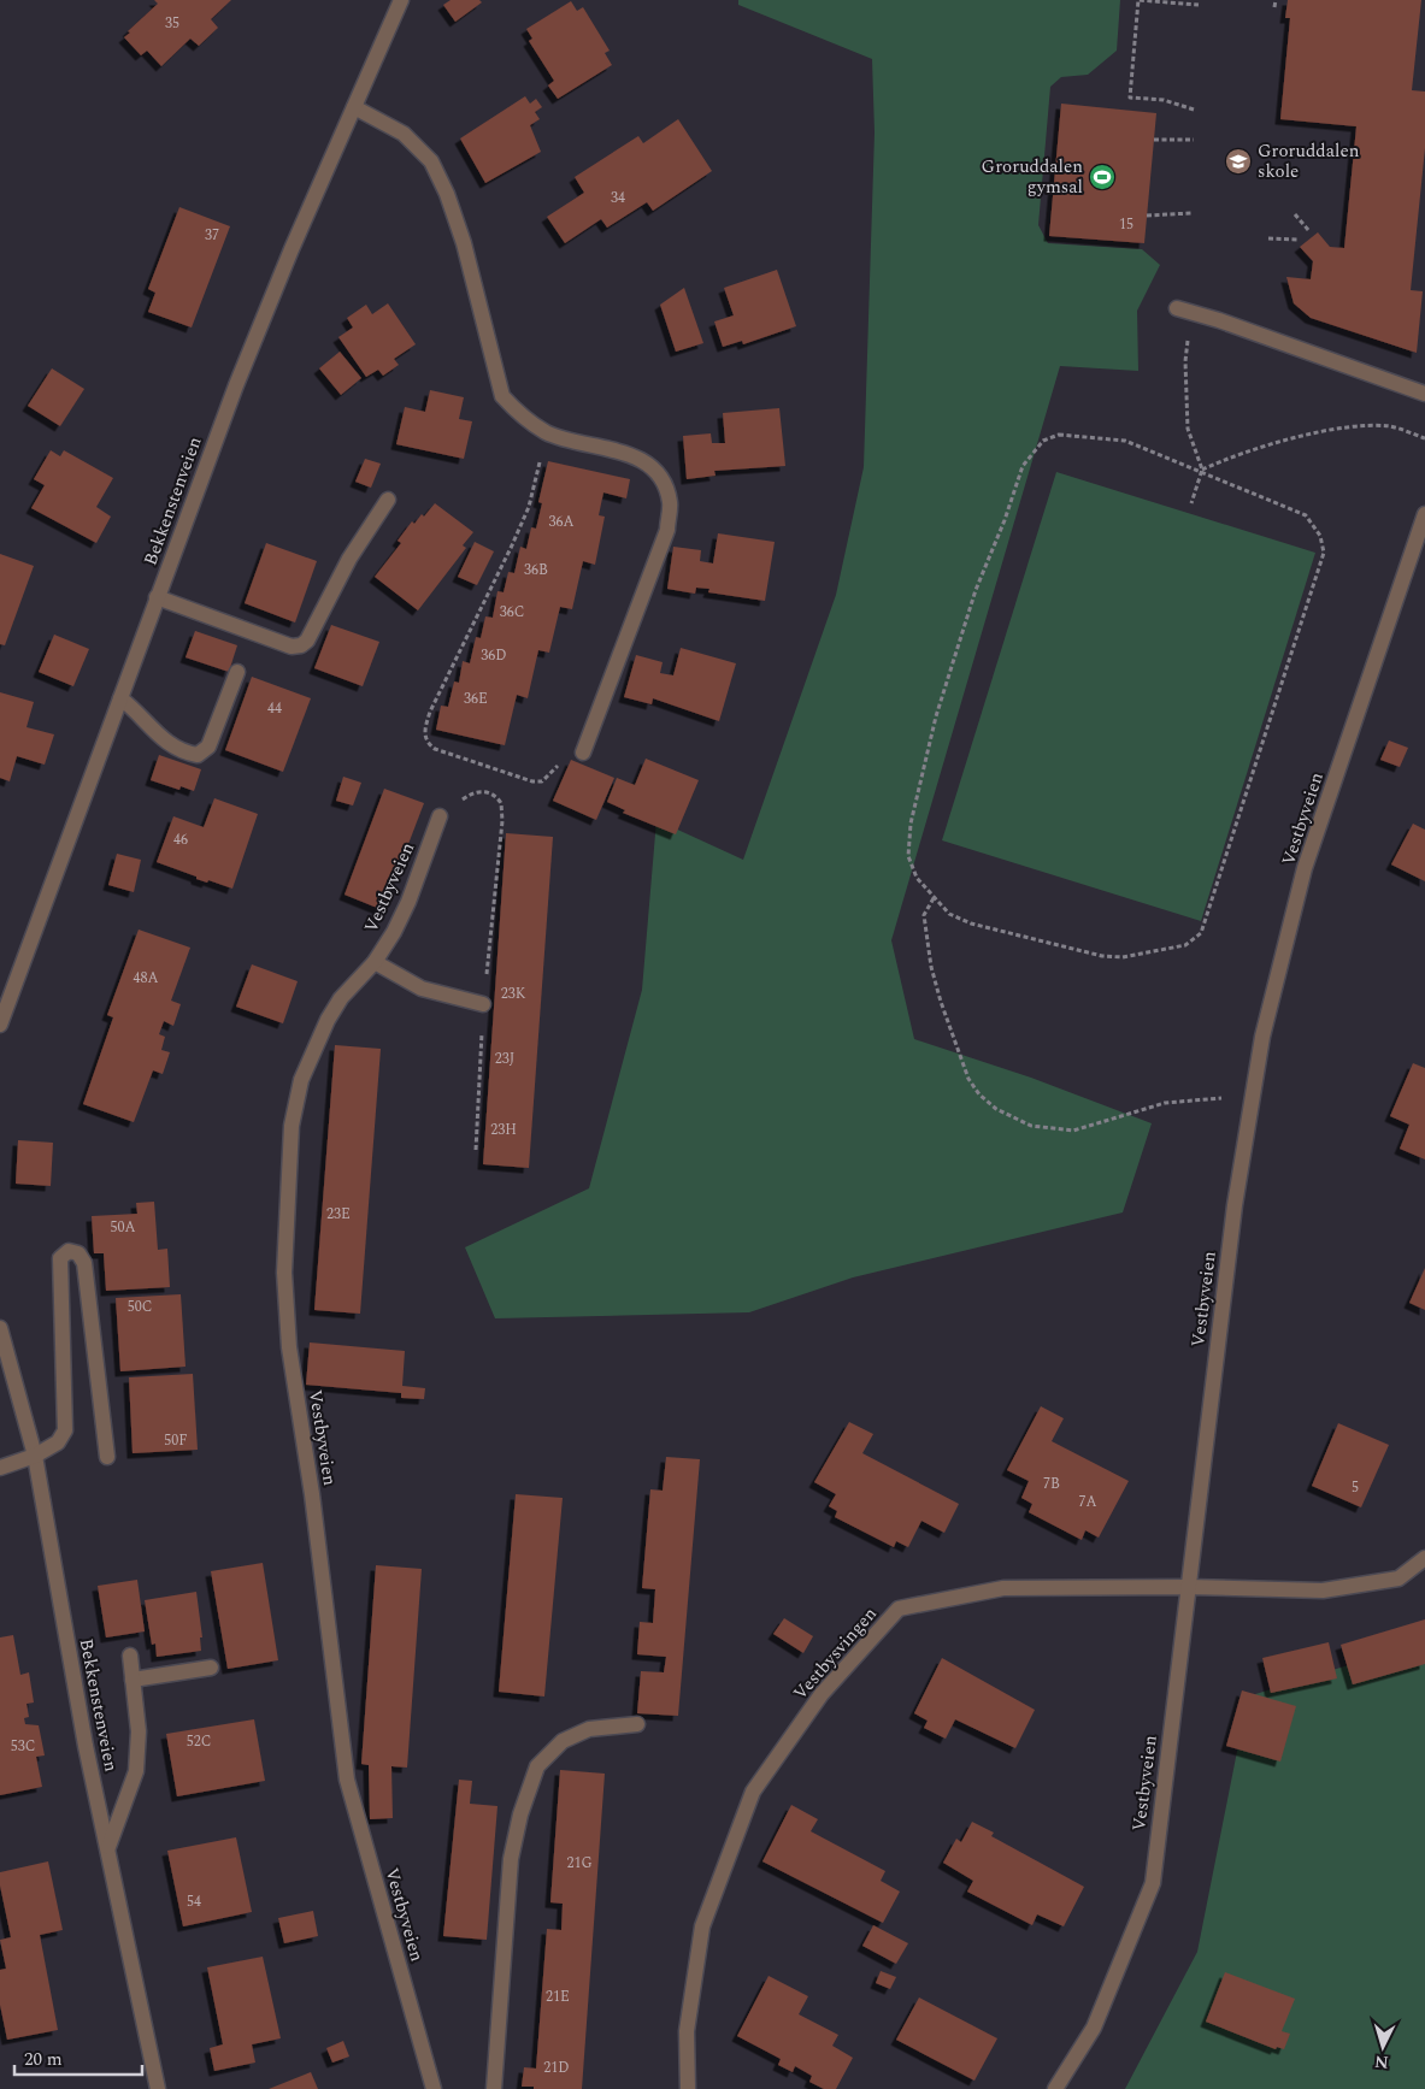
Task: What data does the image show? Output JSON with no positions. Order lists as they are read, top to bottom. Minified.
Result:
{"streets":{"street":["Bekkenstenveien","Vestbyveien","Vestbysvingen"]},"crossings":[["Vestbyveien","Vestbysvingen"]],"places":{"school or university":["Groruddalen skole"],"sports":["Groruddalen gymsal"]},"house_numbers":["35","34","15","37","36A","36B","36C","36D","36E","44","46","48A","23K","23J","23H","23E","50A","50C","50F","7B","5","7A","52C","53C","21G","54","21E","21D"],"scale_bar":"20 m","north":"bottom"}
